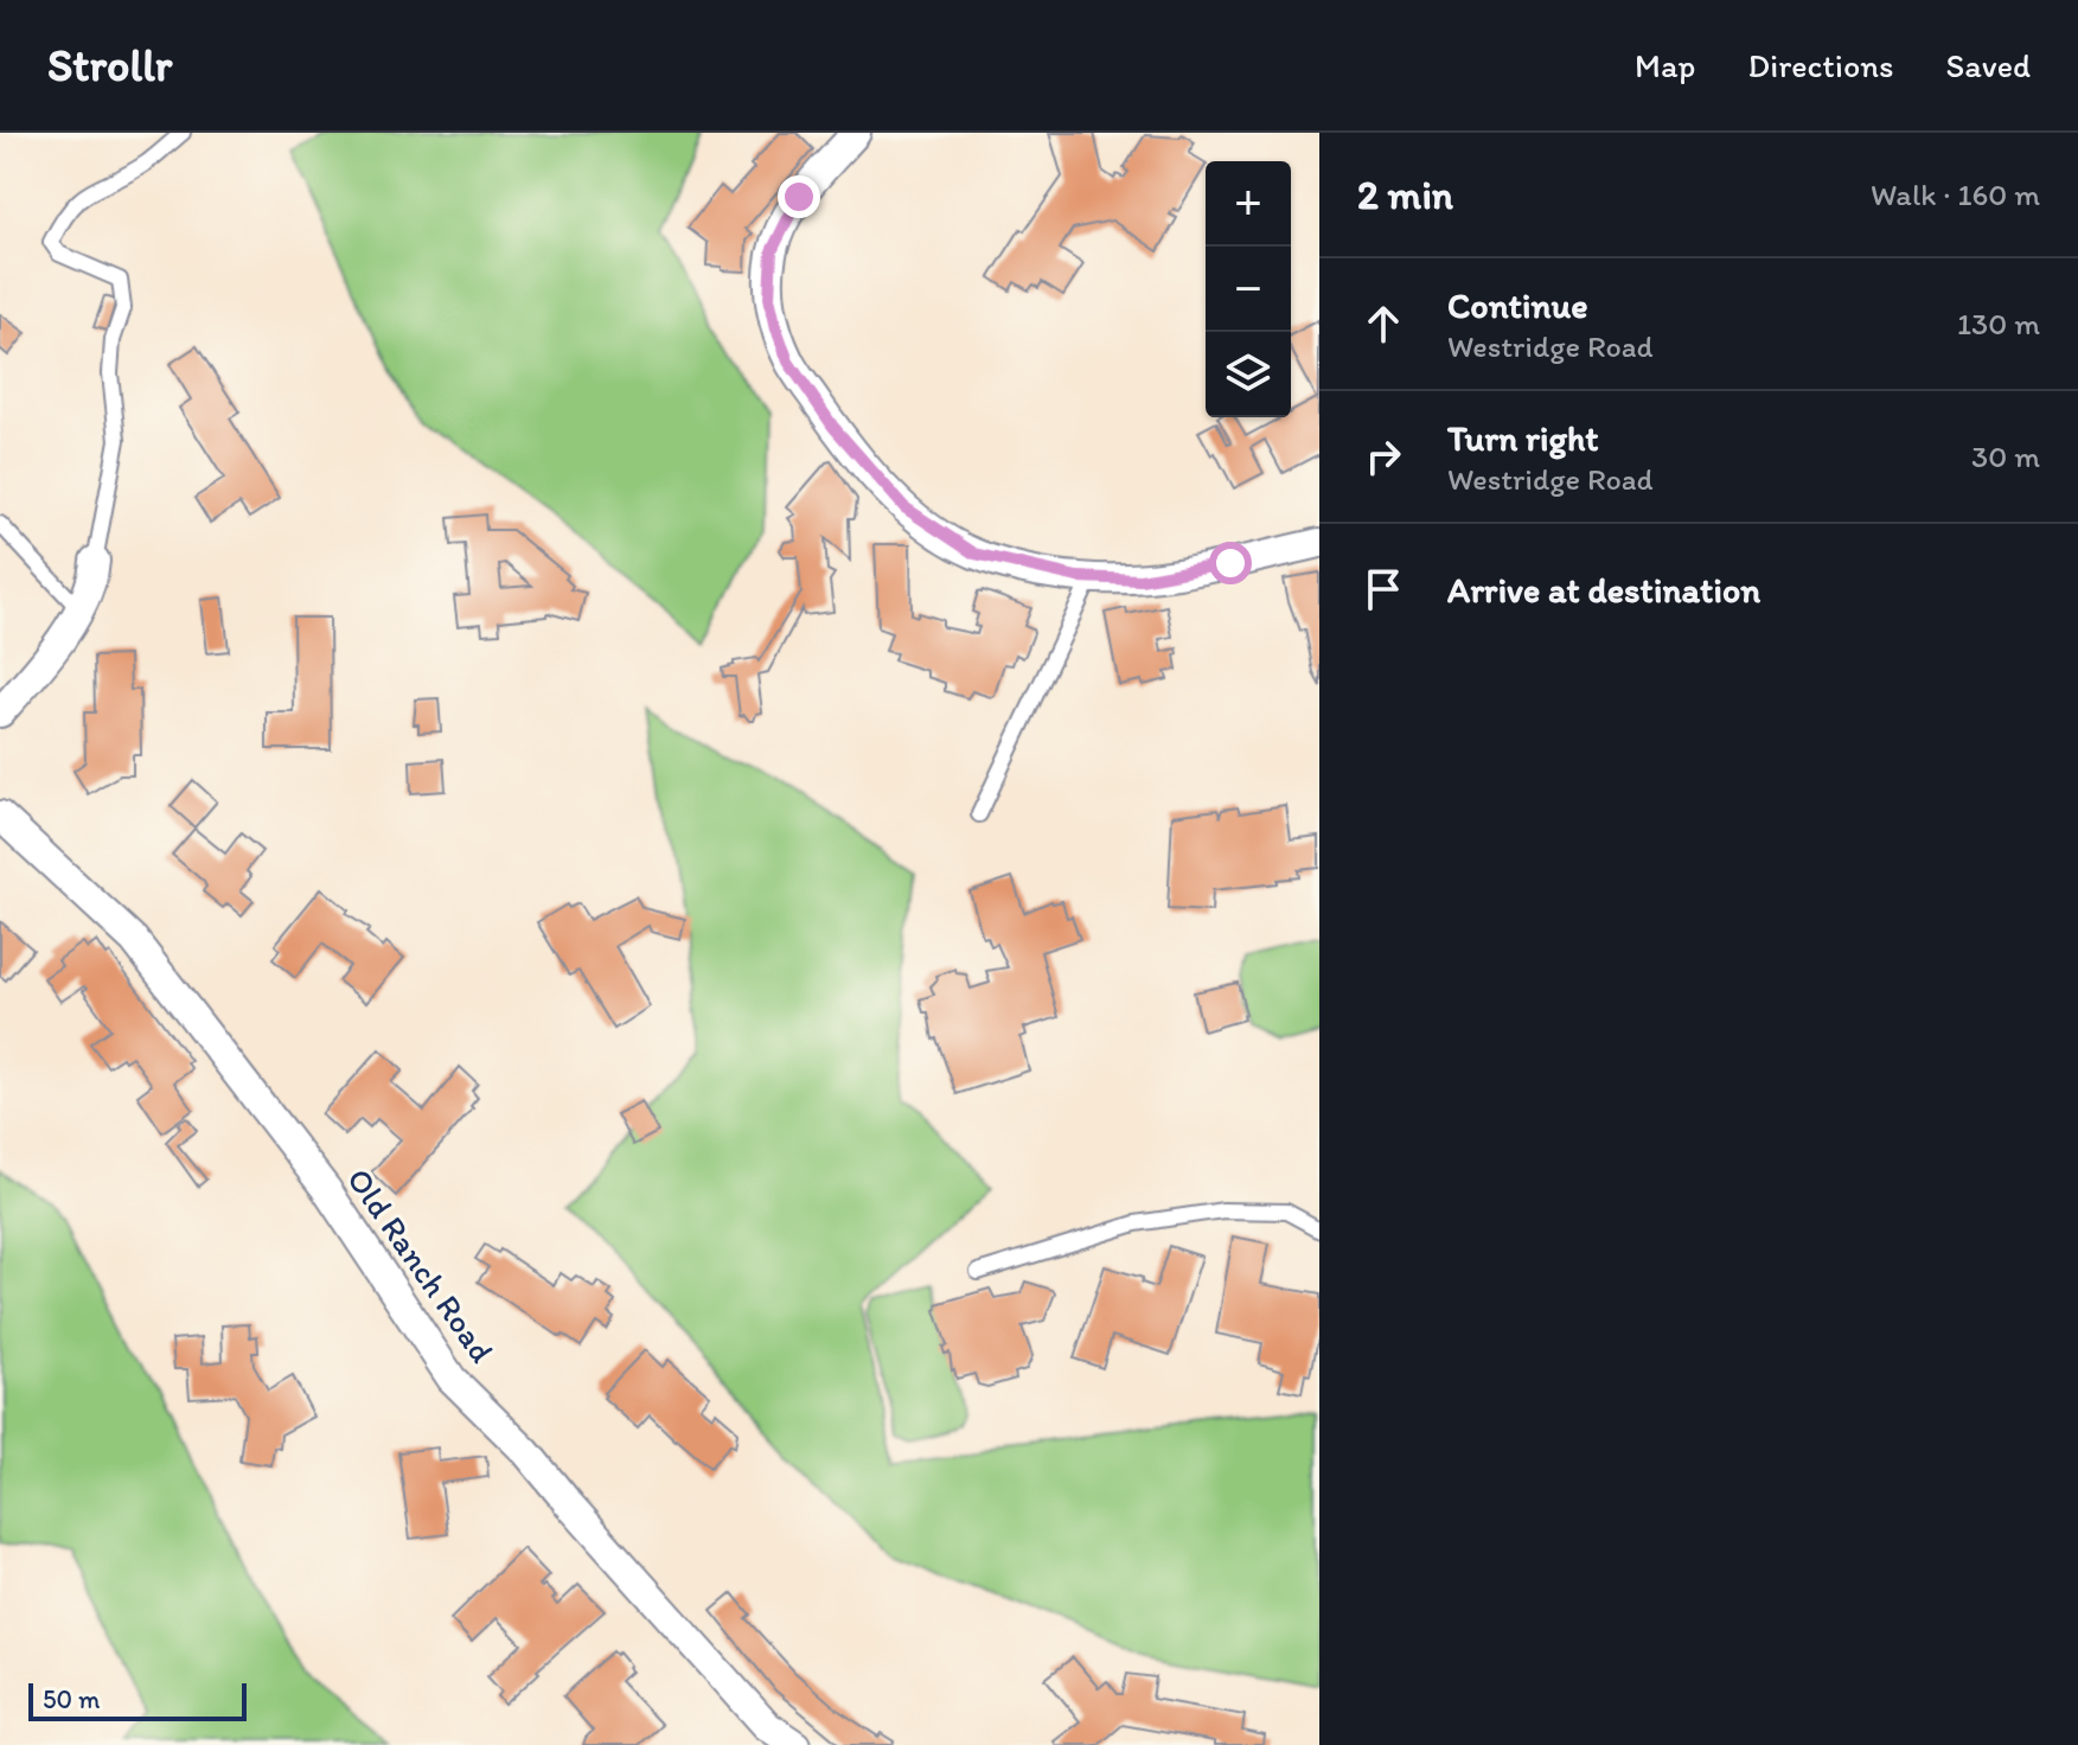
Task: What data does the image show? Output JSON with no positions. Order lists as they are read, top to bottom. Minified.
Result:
{"streets":{"street":["Old Ranch Road"]},"scale_bar":"50 m","page":{"header":"Strollr","nav":["Map","Directions","Saved"],"heading":["2 min","Walk · 160 m"],"map_buttons":["+","−"],"list":[["Continue","Westridge Road","130 m"],["Turn right","Westridge Road","30 m"],"Arrive at destination"],"scale":"50 m"}}
